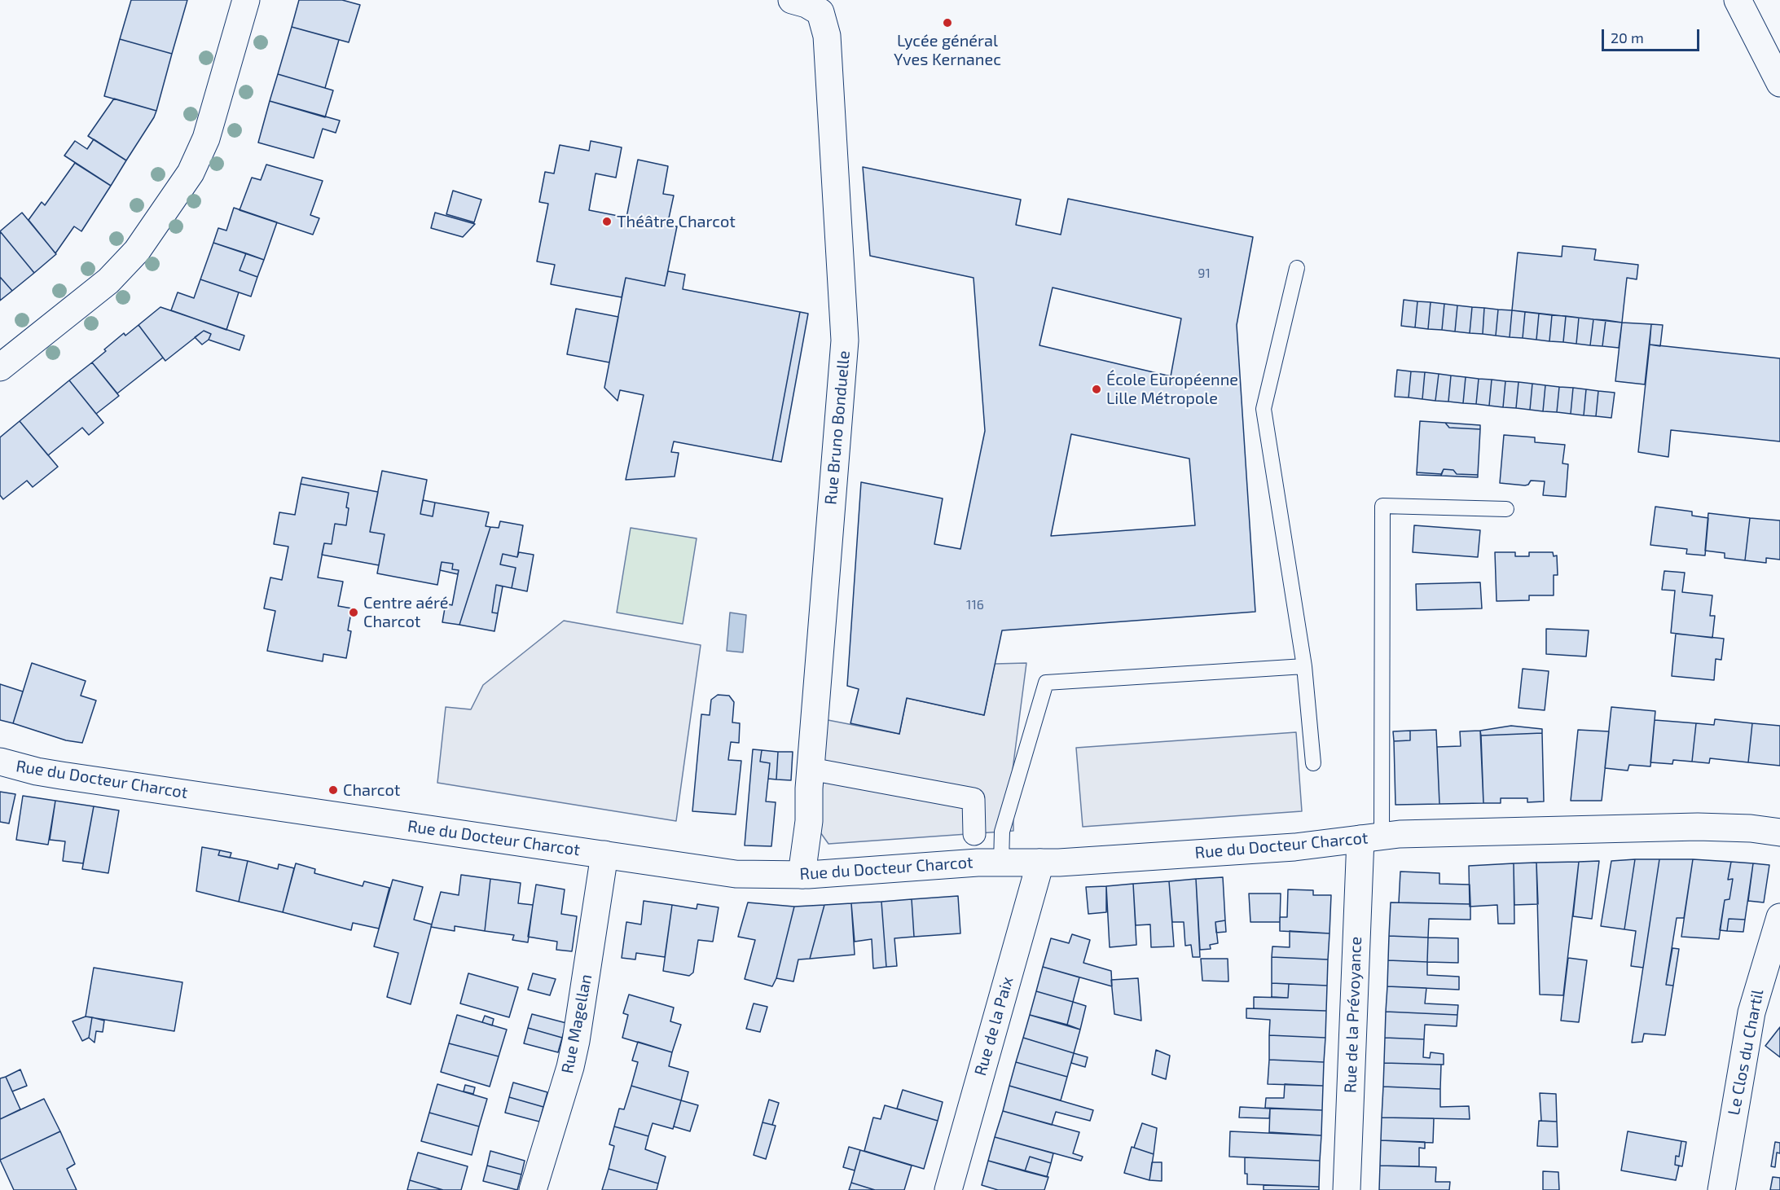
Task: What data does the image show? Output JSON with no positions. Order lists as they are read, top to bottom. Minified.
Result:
{"streets":{"street":["Rue Bruno Bonduelle","Rue du Docteur Charcot","Rue de la Prévoyance","Rue Magellan","Rue de la Paix","Le Clos du Chartil"]},"crossings":[["Rue Bruno Bonduelle","Rue du Docteur Charcot"],["Rue du Docteur Charcot","Rue de la Prévoyance"],["Rue du Docteur Charcot","Rue Magellan"],["Rue du Docteur Charcot","Rue de la Paix"]],"places":["Lycée général Yves Kernanec","Théâtre Charcot","École Européenne Lille Métropole","Centre aéré Charcot","Charcot"],"house_numbers":["91","116"],"scale_bar":"20 m"}
